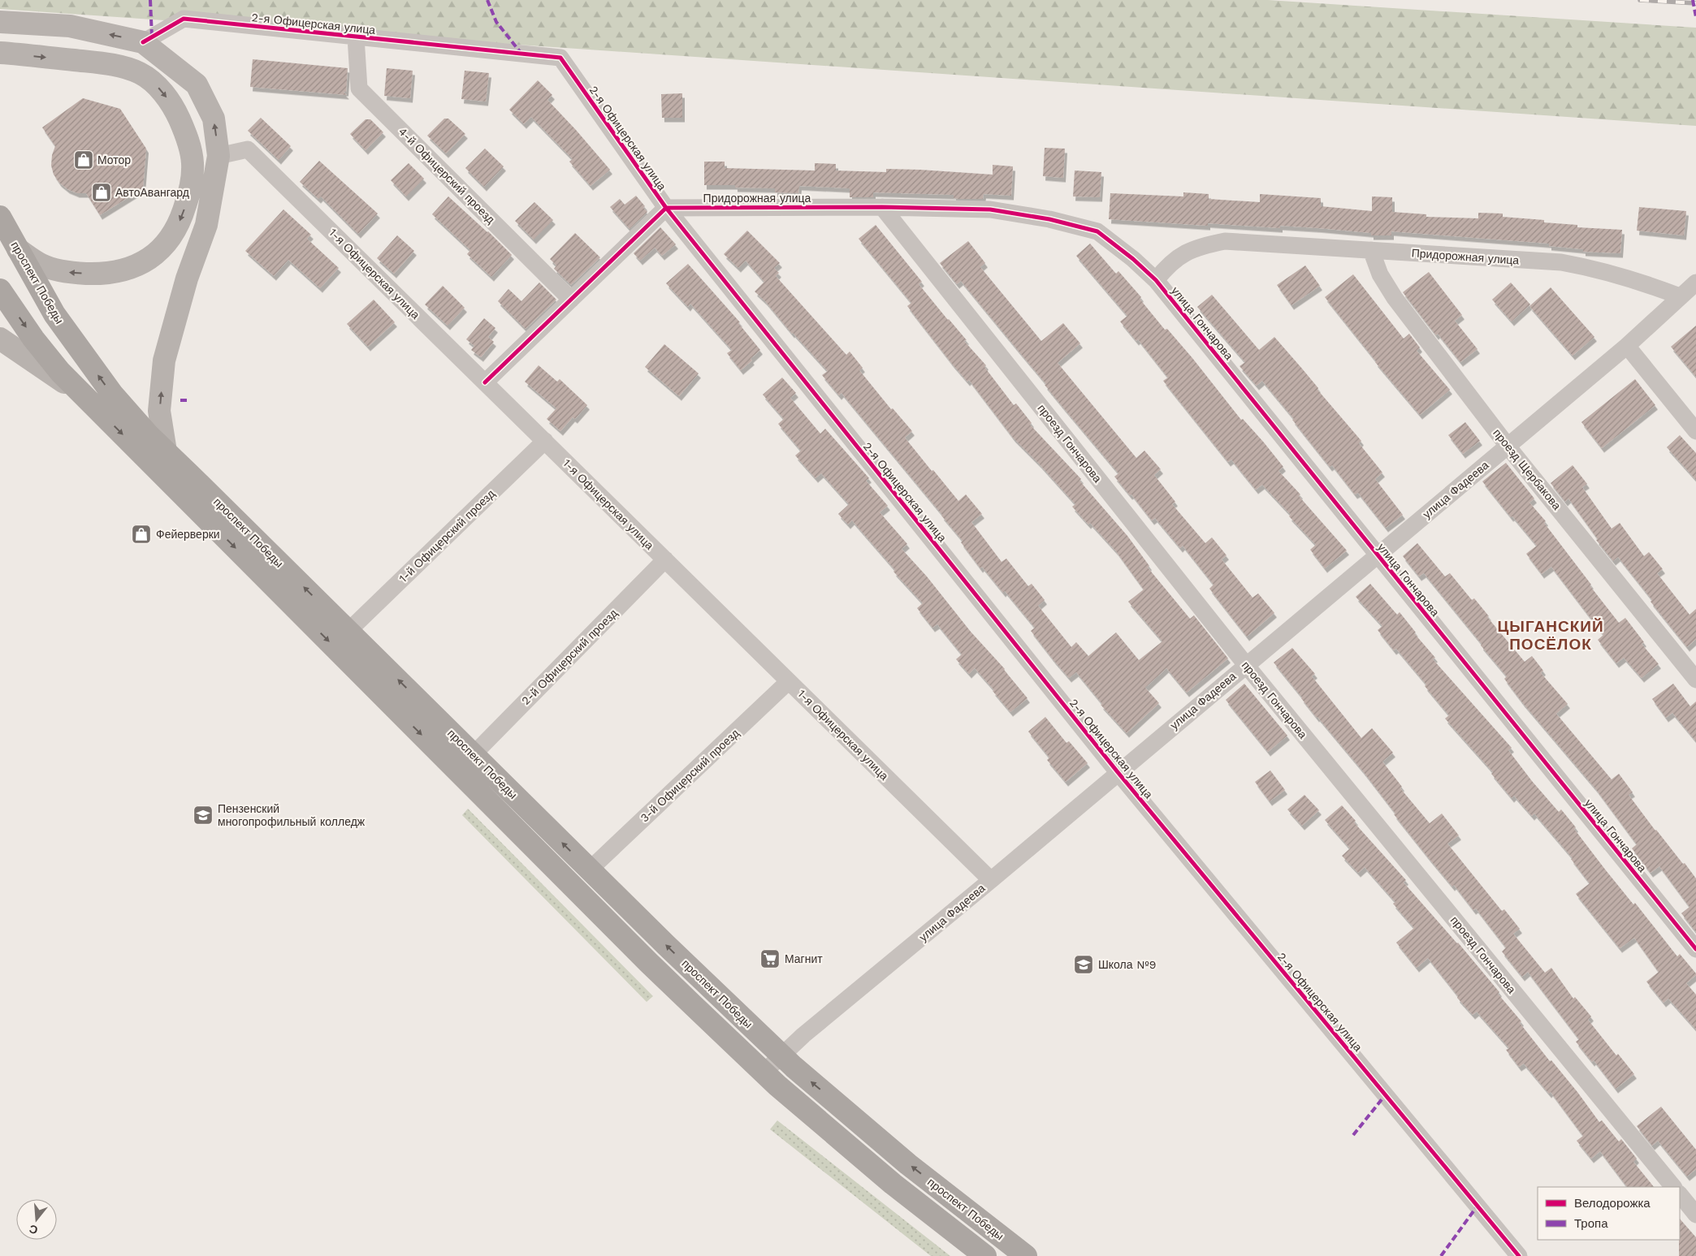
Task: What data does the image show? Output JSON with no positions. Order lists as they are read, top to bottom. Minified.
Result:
{"streets":{"main road":["проспект Победы"],"street":["2-я Офицерская улица","4-й Офицерский проезд","Придорожная улица","1-я Офицерская улица","улица Гончарова","проезд Гончарова","проезд Щербакова","улица Фадеева","1-й Офицерский проезд","2-й Офицерский проезд","3-й Офицерский проезд"]},"crossings":[["2-я Офицерская улица","4-й Офицерский проезд"],["2-я Офицерская улица","Придорожная улица"],["2-я Офицерская улица","улица Фадеева"],["Придорожная улица","улица Гончарова"],["Придорожная улица","проезд Гончарова"],["Придорожная улица","проезд Щербакова"],["Придорожная улица","улица Фадеева"],["1-я Офицерская улица","улица Фадеева"],["1-я Офицерская улица","1-й Офицерский проезд"],["1-я Офицерская улица","2-й Офицерский проезд"],["1-я Офицерская улица","3-й Офицерский проезд"],["проспект Победы","улица Фадеева"],["проспект Победы","1-й Офицерский проезд"],["проспект Победы","2-й Офицерский проезд"],["проспект Победы","3-й Офицерский проезд"],["улица Гончарова","улица Фадеева"],["проезд Гончарова","улица Фадеева"],["проезд Щербакова","улица Фадеева"]],"districts":["ЦЫГАНСКИЙ ПОСЁЛОК"],"places":{"shop":["Мотор","АвтоАвангард","Фейерверки"],"school or university":["Пензенский многопрофильный колледж","Школа №9"],"supermarket":["Магнит"]},"legend":["Велодорожка","Тропа"],"north":"bottom"}
